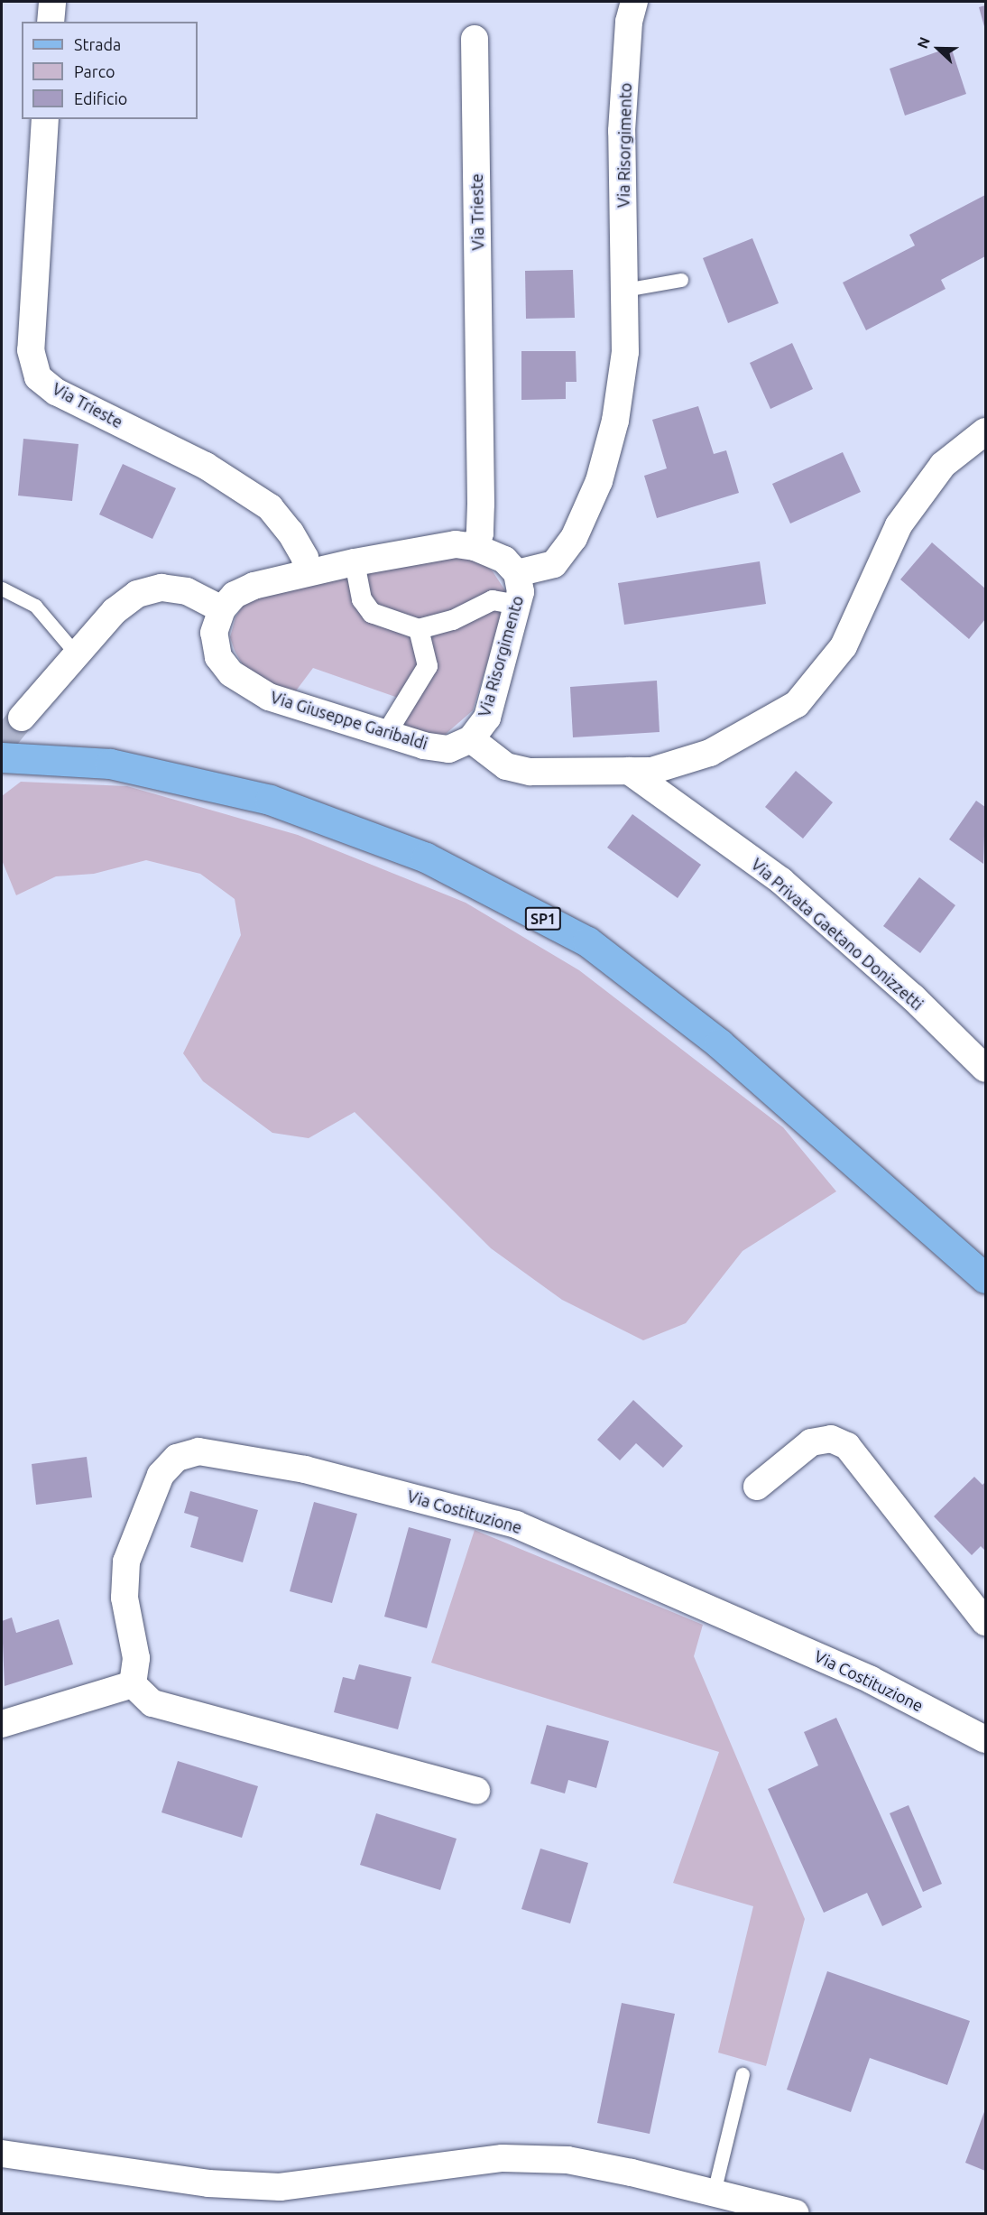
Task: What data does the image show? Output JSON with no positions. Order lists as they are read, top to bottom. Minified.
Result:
{"streets":{"main road":["SP1"],"street":["Via Risorgimento","Via Trieste","Via Giuseppe Garibaldi","Via Privata Gaetano Donizzetti","Via Costituzione"]},"crossings":[["Via Risorgimento","Via Giuseppe Garibaldi"]],"legend":["Strada","Parco","Edificio"],"north":"left"}
